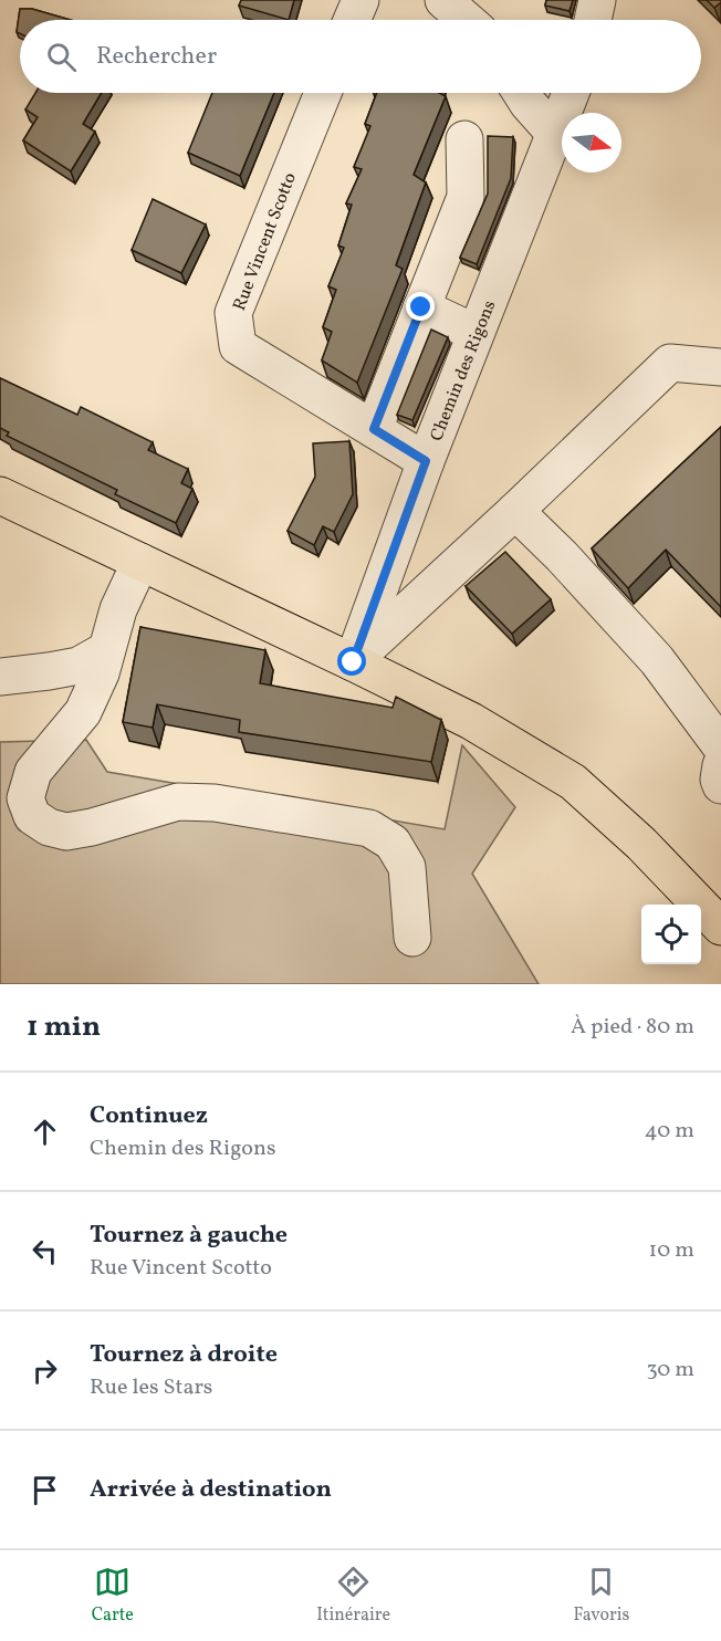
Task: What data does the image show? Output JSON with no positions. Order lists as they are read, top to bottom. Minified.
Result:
{"streets":{"street":["Rue Vincent Scotto","Chemin des Rigons"]},"crossings":[["Rue Vincent Scotto","Chemin des Rigons"]],"north":"right","page":{"search":"Rechercher","heading":["1 min","À pied · 80 m"],"list":[["Continuez","Chemin des Rigons","40 m"],["Tournez à gauche","Rue Vincent Scotto","10 m"],["Tournez à droite","Rue les Stars","30 m"],"Arrivée à destination"],"nav":["Carte","Itinéraire","Favoris"]}}
